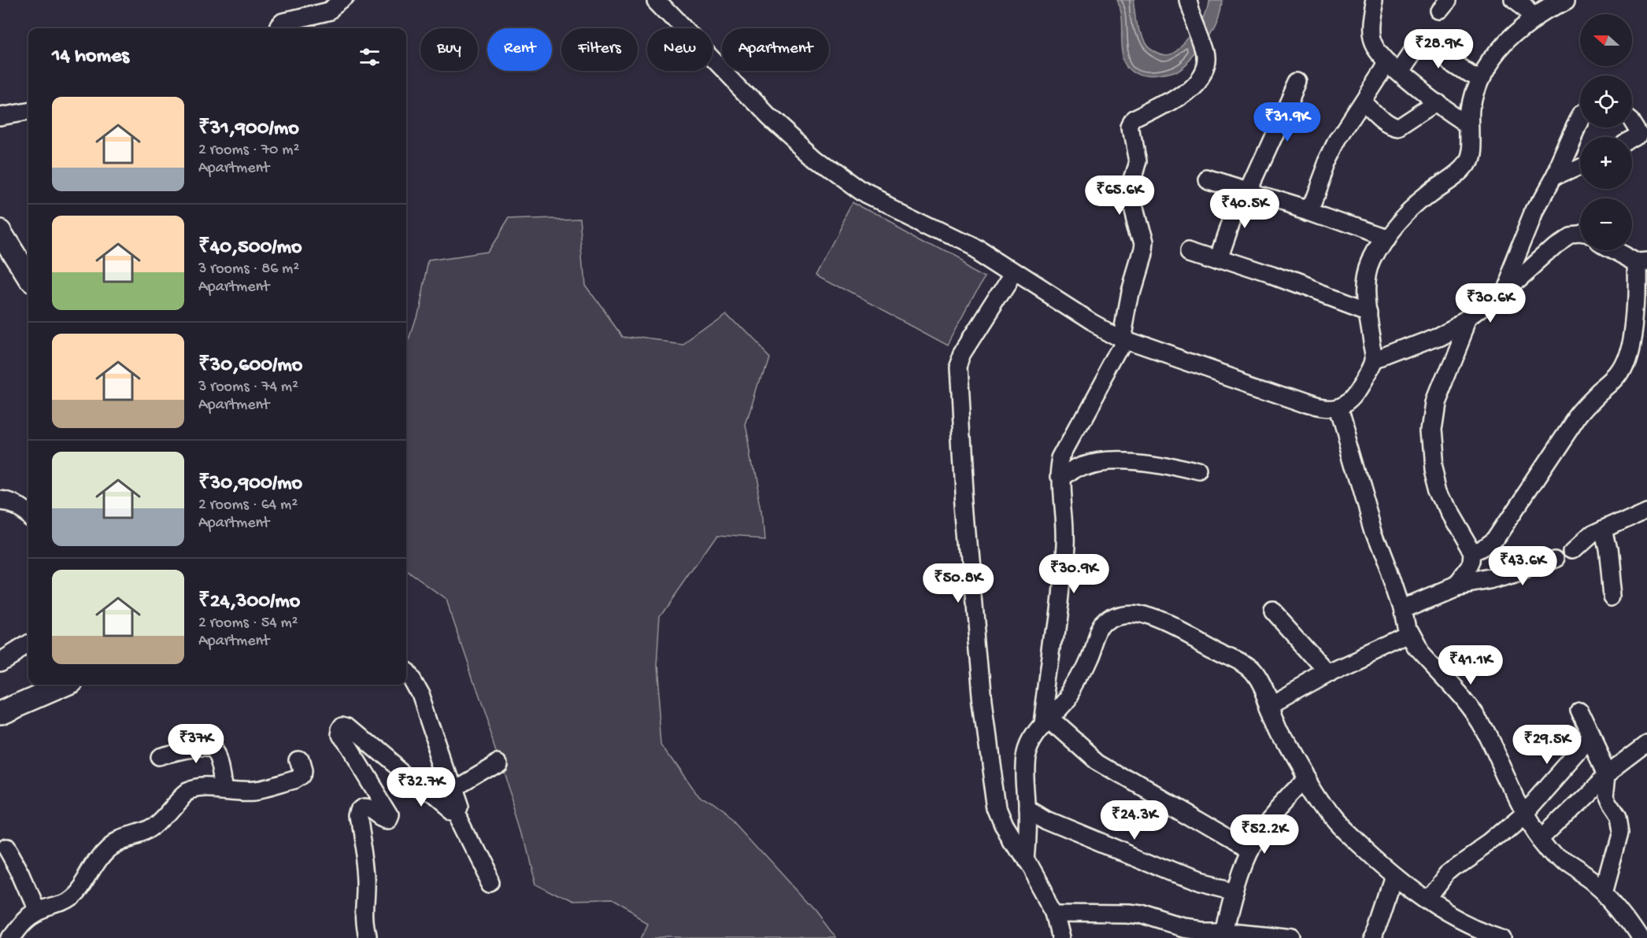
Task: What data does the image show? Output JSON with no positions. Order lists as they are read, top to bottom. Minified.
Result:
{"north":"left","page":{"map_buttons":["+","−"],"chip":["Buy","Rent","Filters","New","Apartment"],"heading":"14 homes","price":["₹28.9K","₹31.9K","₹65.6K","₹40.5K","₹30.6K","₹43.6K","₹30.9K","₹50.8K","₹41.1K","₹37K","₹29.5K","₹32.7K","₹24.3K","₹52.2K"],"list":[{"name":"₹31,900/mo","note":"2 rooms · 70 m² · Apartment"},{"name":"₹40,500/mo","note":"3 rooms · 86 m² · Apartment"},{"name":"₹30,600/mo","note":"3 rooms · 74 m² · Apartment"},{"name":"₹30,900/mo","note":"2 rooms · 64 m² · Apartment"},{"name":"₹24,300/mo","note":"2 rooms · 54 m² · Apartment"}]}}
